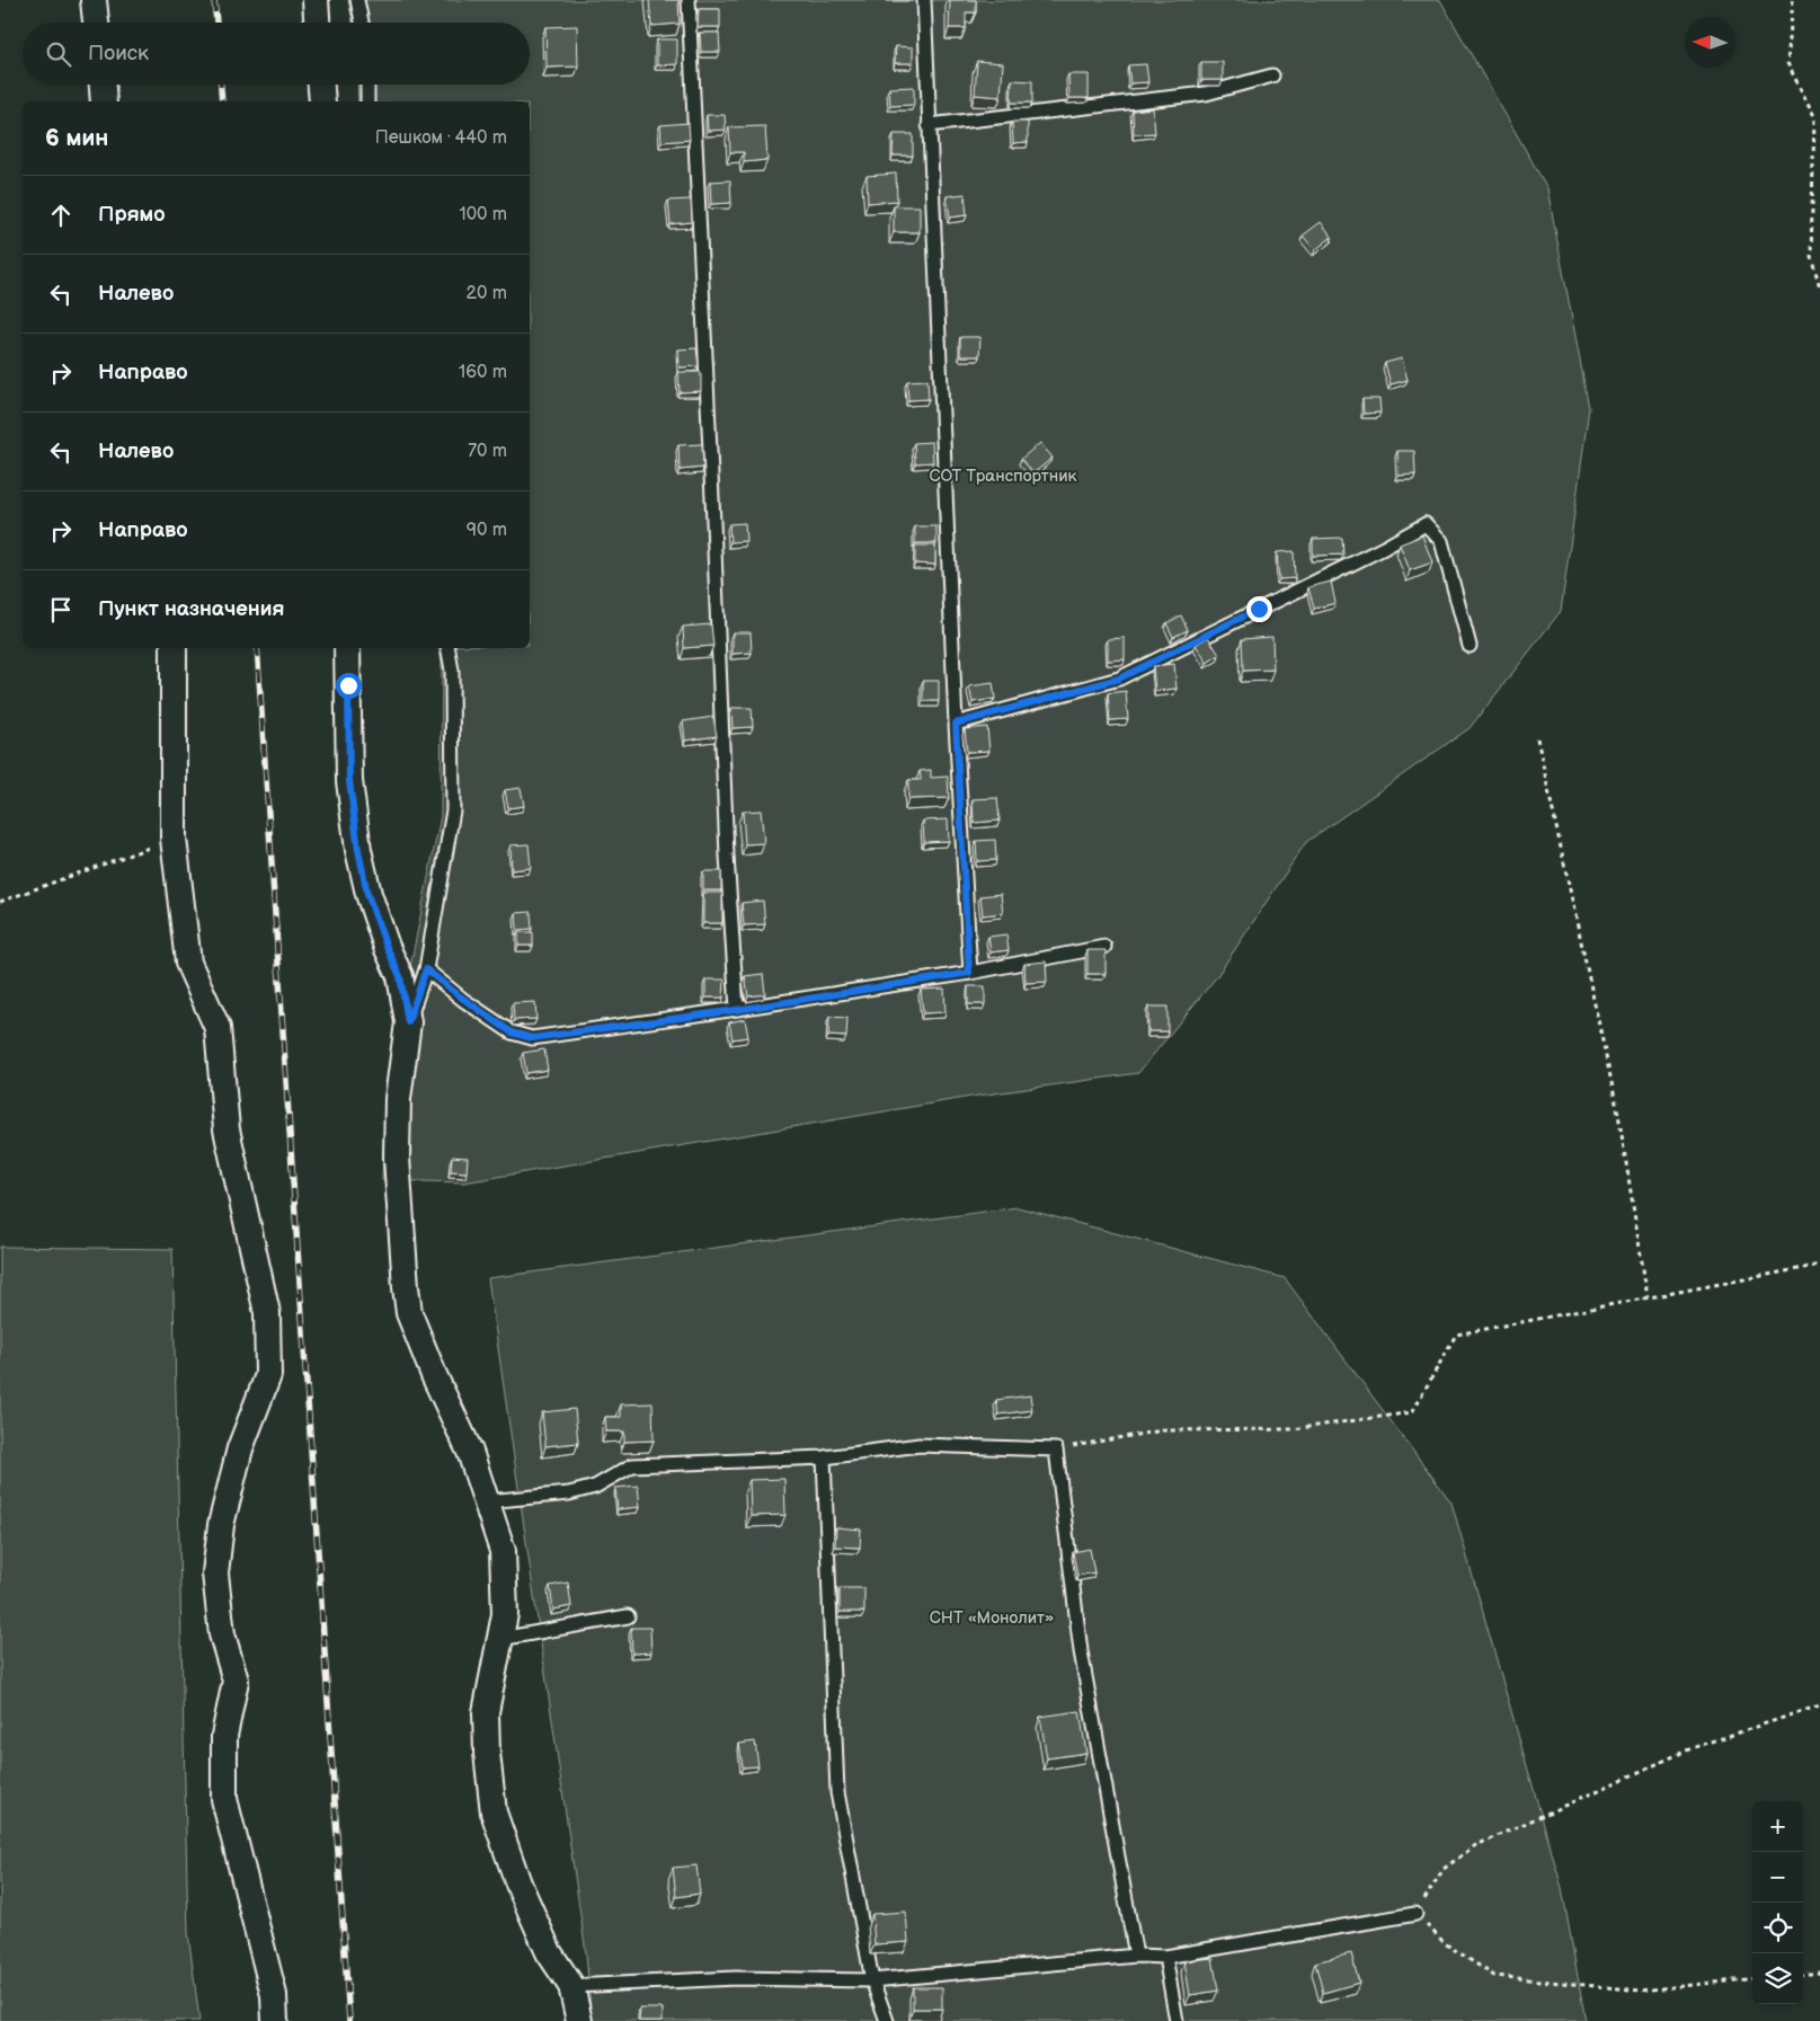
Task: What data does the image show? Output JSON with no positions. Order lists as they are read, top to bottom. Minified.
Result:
{"parks":["СОТ Транспортник","СНТ «Монолит»"],"north":"left","page":{"search":"Поиск","heading":["6 мин","Пешком · 440 m"],"list":[["Прямо","100 m"],["Налево","20 m"],["Направо","160 m"],["Налево","70 m"],["Направо","90 m"],"Пункт назначения"],"map_buttons":["+","−"]}}
